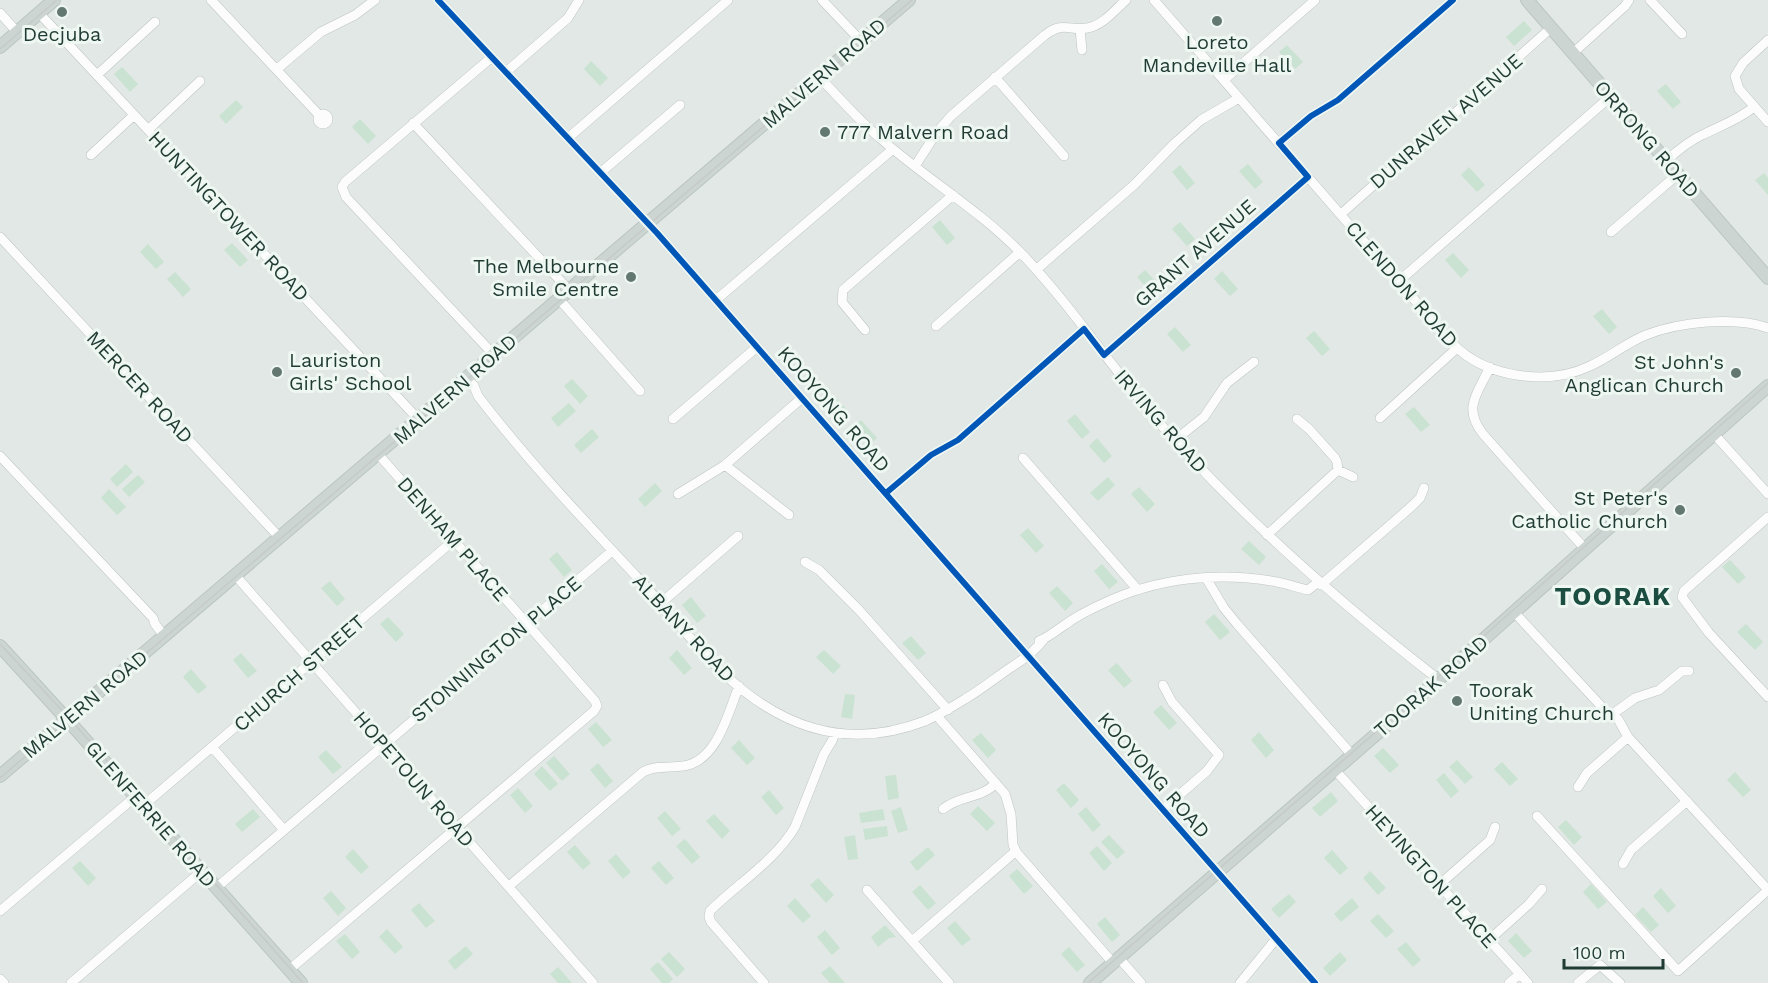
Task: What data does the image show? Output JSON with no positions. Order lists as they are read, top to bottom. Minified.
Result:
{"streets":{"main road":["MALVERN ROAD","ORRONG ROAD","TOORAK ROAD","GLENFERRIE ROAD"],"street":["DUNRAVEN AVENUE","HUNTINGTOWER ROAD","GRANT AVENUE","CLENDON ROAD","MERCER ROAD","KOOYONG ROAD","IRVING ROAD","DENHAM PLACE","ALBANY ROAD","STONNINGTON PLACE","CHURCH STREET","HOPETOUN ROAD","HEYINGTON PLACE"]},"crossings":[["MALVERN ROAD","HUNTINGTOWER ROAD"],["MALVERN ROAD","MERCER ROAD"],["MALVERN ROAD","KOOYONG ROAD"],["MALVERN ROAD","IRVING ROAD"],["MALVERN ROAD","DENHAM PLACE"],["MALVERN ROAD","ALBANY ROAD"],["MALVERN ROAD","HOPETOUN ROAD"],["MALVERN ROAD","GLENFERRIE ROAD"],["DUNRAVEN AVENUE","ORRONG ROAD"],["DUNRAVEN AVENUE","CLENDON ROAD"],["GRANT AVENUE","CLENDON ROAD"],["GRANT AVENUE","IRVING ROAD"],["KOOYONG ROAD","ALBANY ROAD"],["KOOYONG ROAD","TOORAK ROAD"],["IRVING ROAD","ALBANY ROAD"],["IRVING ROAD","TOORAK ROAD"],["DENHAM PLACE","STONNINGTON PLACE"],["DENHAM PLACE","CHURCH STREET"],["DENHAM PLACE","HOPETOUN ROAD"],["ALBANY ROAD","STONNINGTON PLACE"],["STONNINGTON PLACE","HOPETOUN ROAD"],["STONNINGTON PLACE","GLENFERRIE ROAD"],["CHURCH STREET","HOPETOUN ROAD"],["CHURCH STREET","GLENFERRIE ROAD"],["TOORAK ROAD","HEYINGTON PLACE"]],"districts":["TOORAK"],"places":["Decjuba","Loreto Mandeville Hall","777 Malvern Road","The Melbourne Smile Centre","Lauriston Girls' School","St John's Anglican Church","St Peter's Catholic Church","Toorak Uniting Church"],"scale_bar":"100 m"}
